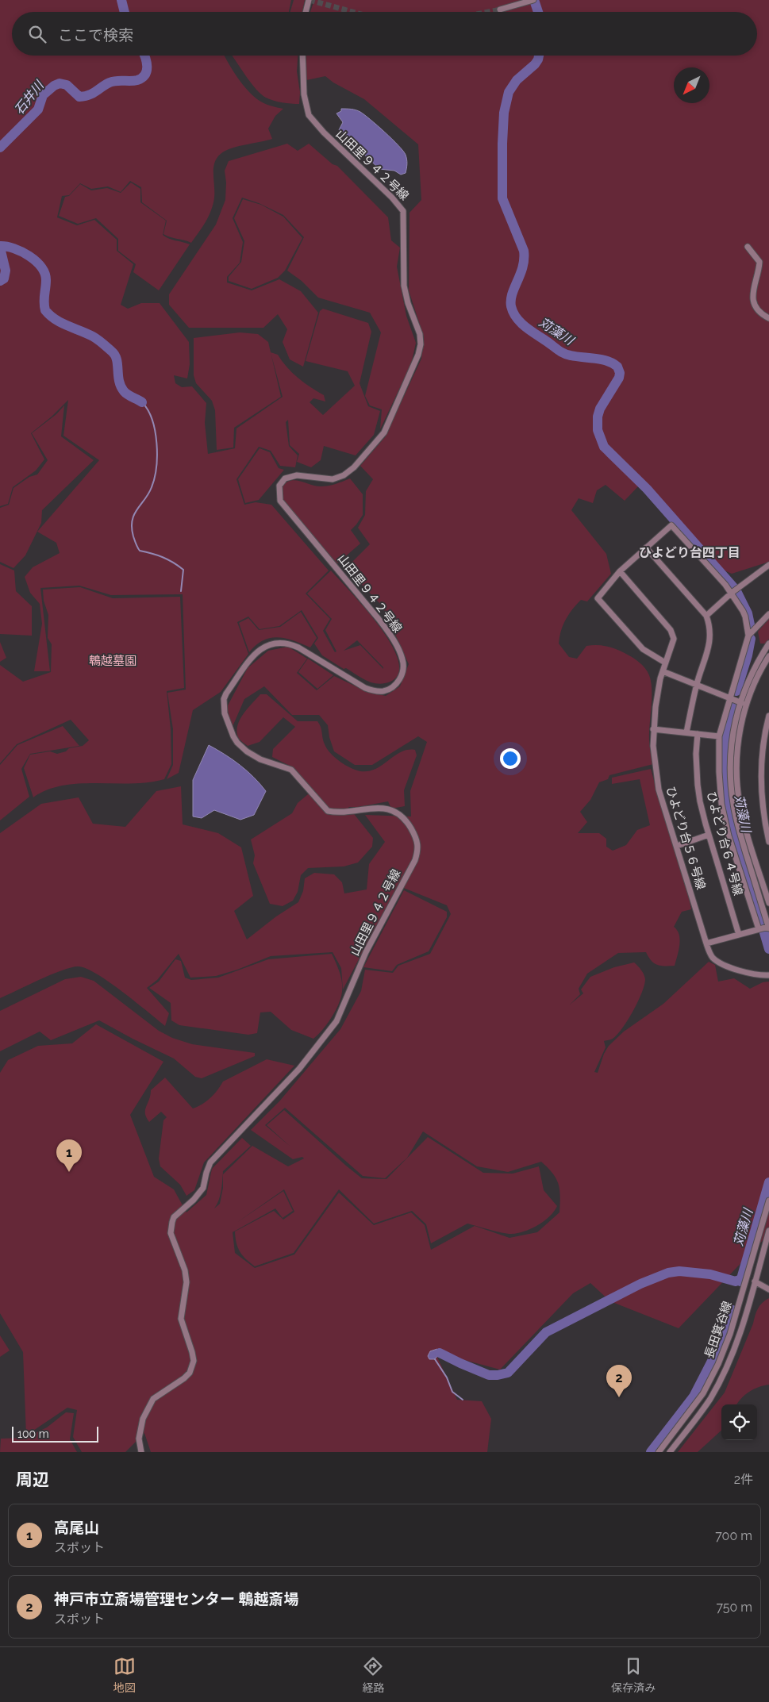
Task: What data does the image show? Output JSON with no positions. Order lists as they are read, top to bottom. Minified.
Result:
{"streets":{"street":["山田里９４２号線","ひよどり台５６号線","ひよどり台６４号線","長田箕谷線"]},"districts":["ひよどり台四丁目"],"water":["石井川","苅藻川"],"parks":["鵯越墓園"],"scale_bar":"100 m","north":"bottom left","page":{"search":"ここで検索","pins":["1","2"],"scale":"100 m","heading":["周辺","2件"],"list":[{"mark":"1","name":"高尾山","note":"スポット","value":"700 m"},{"mark":"2","name":"神戸市立斎場管理センター 鵯越斎場","note":"スポット","value":"750 m"}],"nav":["地図","経路","保存済み"]}}
